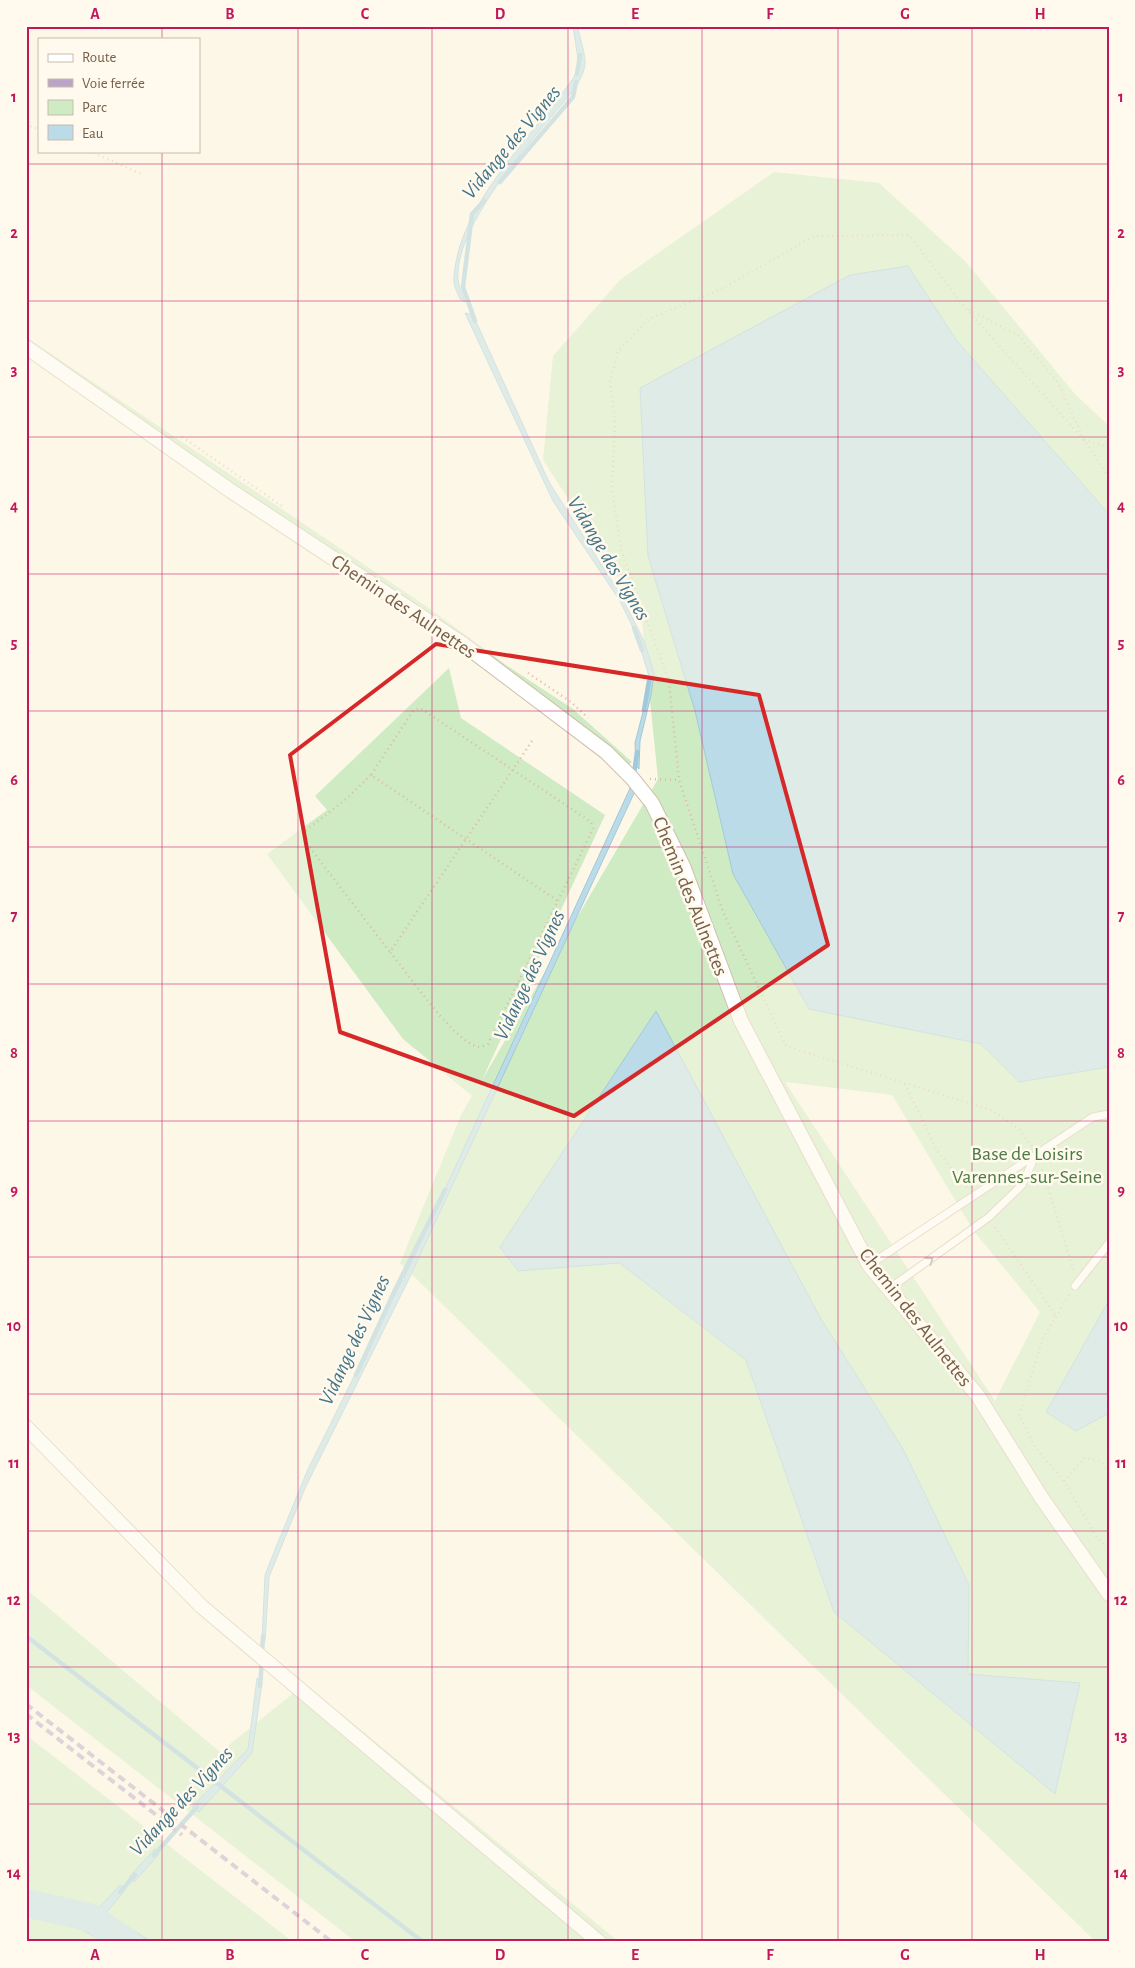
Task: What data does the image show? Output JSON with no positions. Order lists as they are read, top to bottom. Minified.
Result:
{"streets":{"street":["Chemin des Aulnettes"]},"water":["Vidange des Vignes"],"parks":["Base de Loisirs Varennes-sur-Seine"],"legend":["Route","Voie ferrée","Parc","Eau"],"grid":{"columns":["A","B","C","D","E","F","G","H"],"rows":["1","2","3","4","5","6","7","8","9","10","11","12","13","14"]}}
